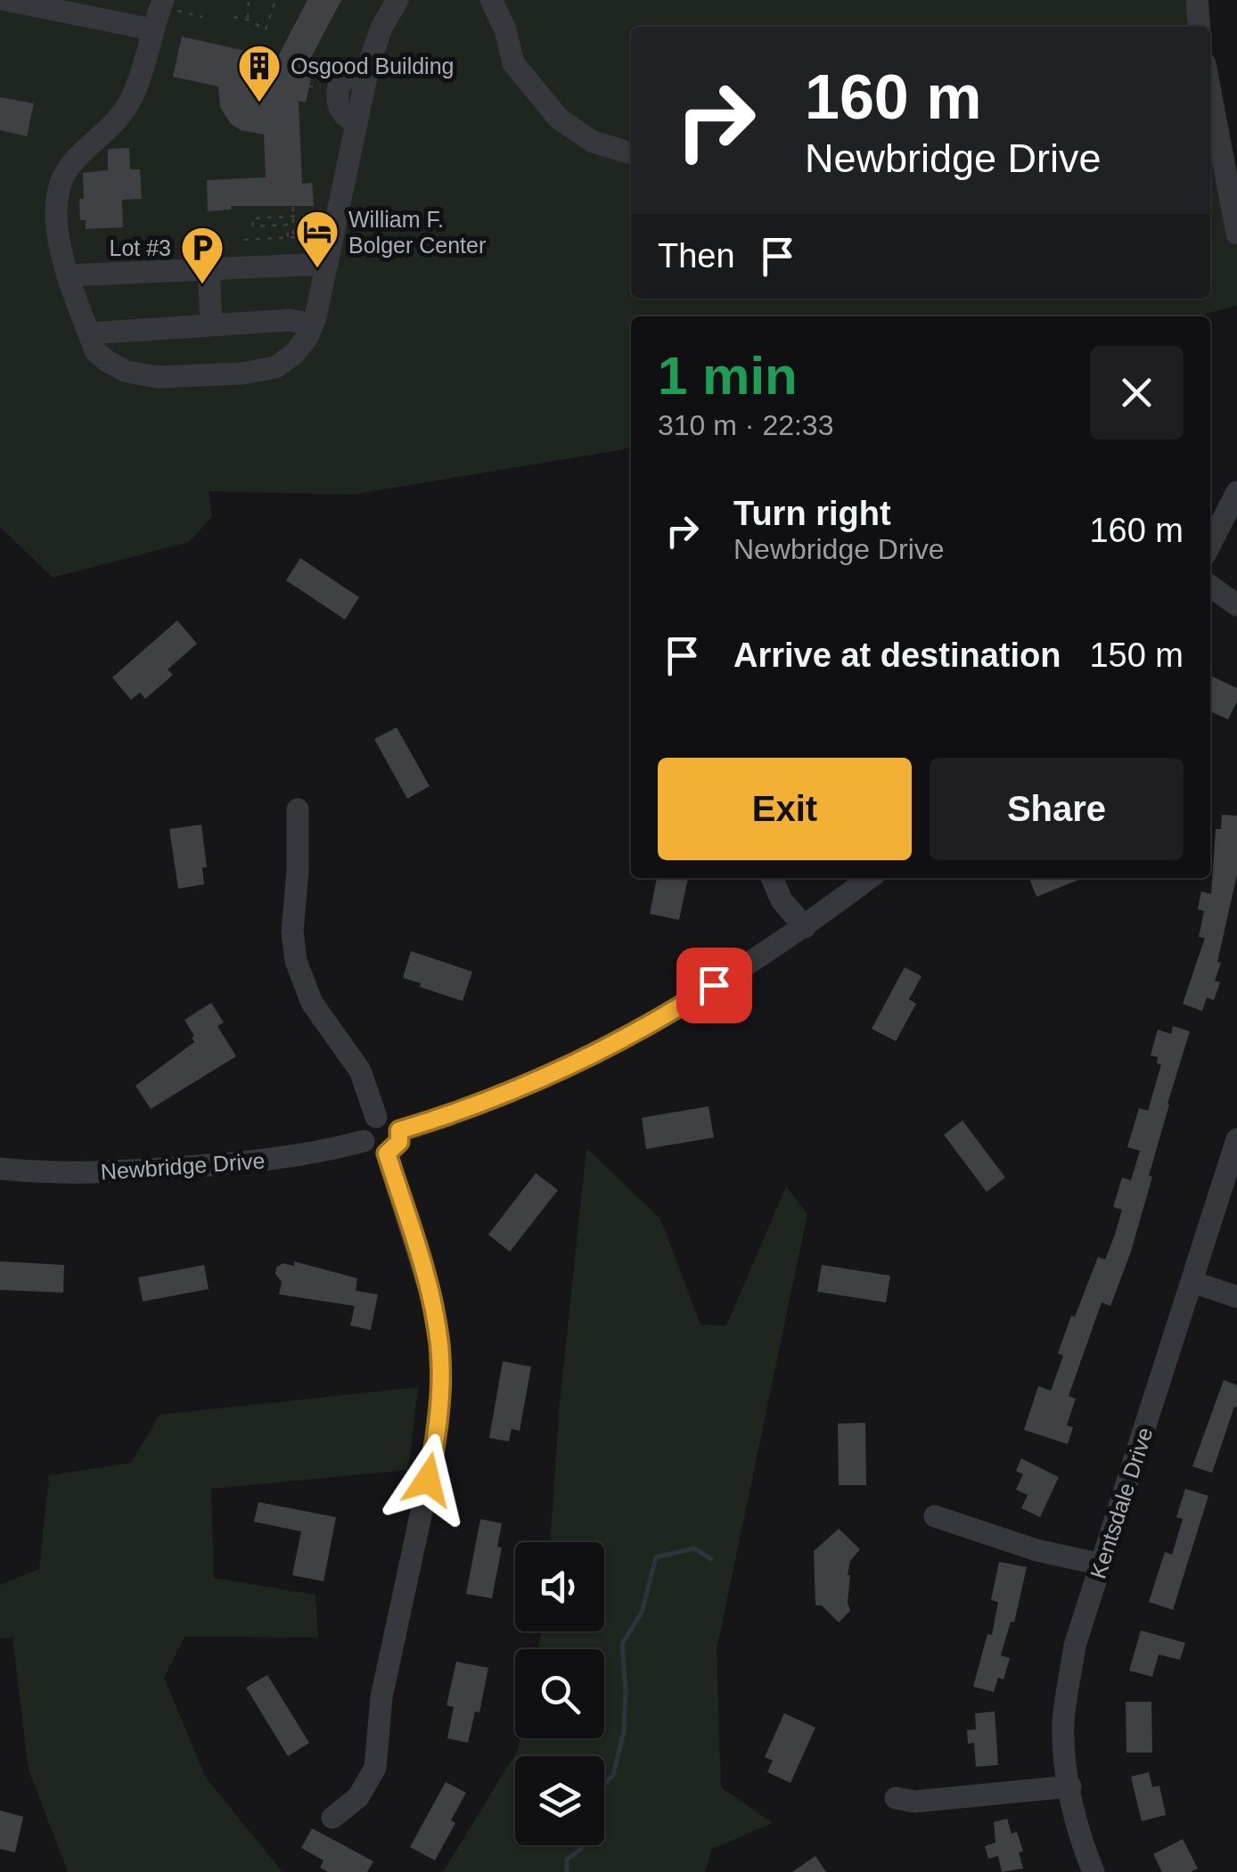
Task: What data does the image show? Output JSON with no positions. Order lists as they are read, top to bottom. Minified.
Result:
{"streets":{"street":["Newbridge Drive","Kentsdale Drive"]},"places":{"building":["Osgood Building"],"hotel":["William F. Bolger Center"],"parking":["Lot #3"]},"page":{"turn":["160 m","Newbridge Drive"],"then":"Then","heading":["1 min","310 m · 22:33"],"list":[{"name":"Turn right","note":"Newbridge Drive","value":"160 m"},{"name":"Arrive at destination","value":"150 m"}],"buttons":["Exit","Share"]}}
